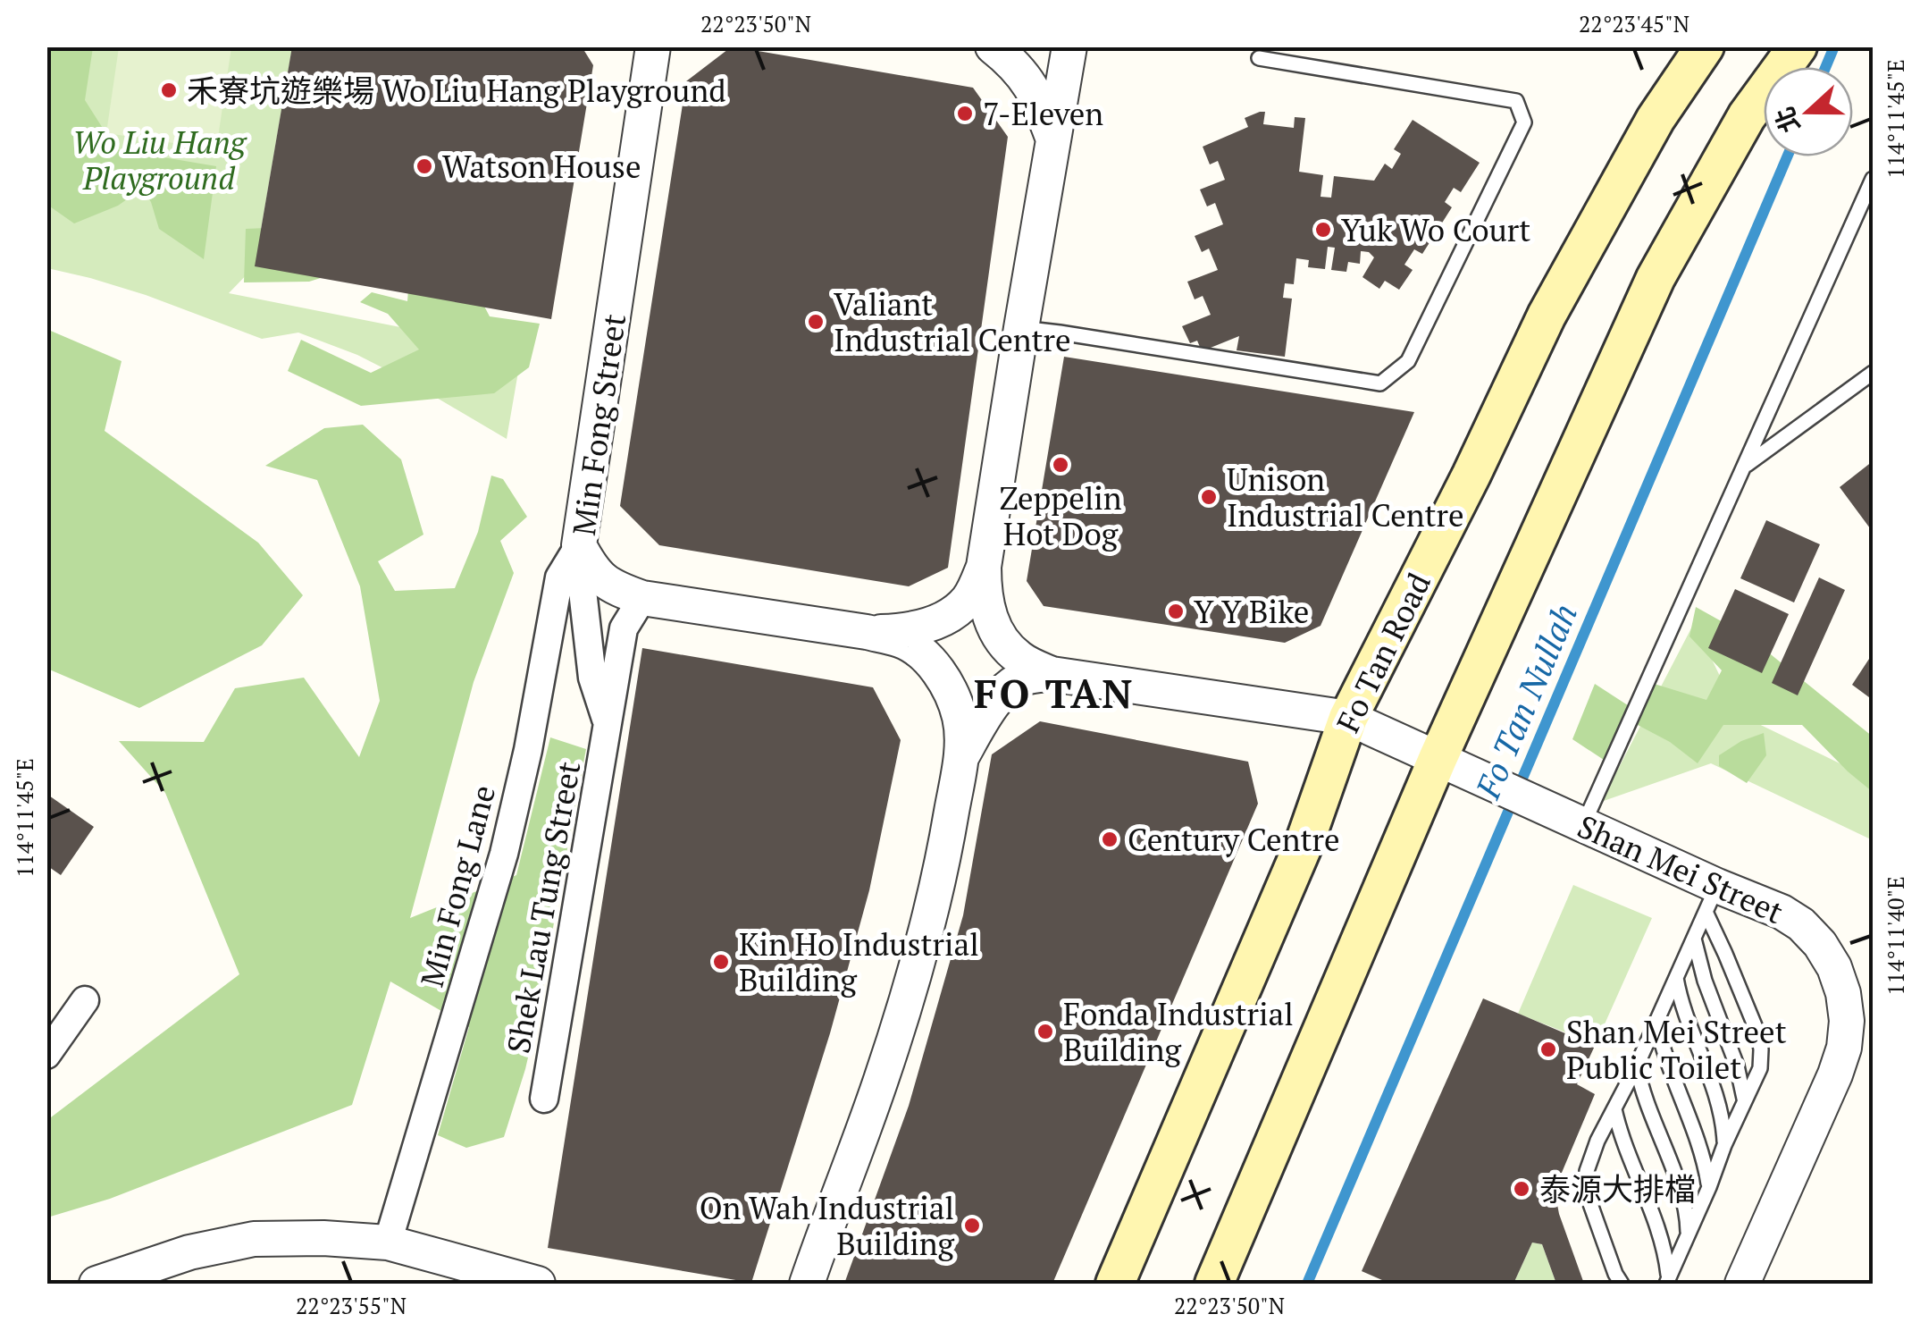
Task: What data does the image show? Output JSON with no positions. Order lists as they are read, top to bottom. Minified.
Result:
{"streets":{"main road":["Fo Tan Road"],"street":["Min Fong Street","Shan Mei Street","Min Fong Lane","Shek Lau Tung Street"]},"crossings":[["Min Fong Street","Min Fong Lane"],["Min Fong Street","Shek Lau Tung Street"],["Fo Tan Road","Shan Mei Street"],["Min Fong Lane","Shek Lau Tung Street"]],"districts":["FO TAN"],"water":["Fo Tan Nullah"],"parks":["Wo Liu Hang Playground"],"places":["禾寮坑遊樂場 Wo Liu Hang Playground","7-Eleven","Watson House","Yuk Wo Court","Valiant Industrial Centre","Zeppelin Hot Dog","Unison Industrial Centre","Y Y Bike","Century Centre","Kin Ho Industrial Building","Fonda Industrial Building","Shan Mei Street Public Toilet","泰源大排檔","On Wah Industrial Building"],"north":"left","coordinates":["22°23'50\"N","22°23'45\"N","114°11'45\"E","114°11'40\"E","22°23'55\"N"]}
